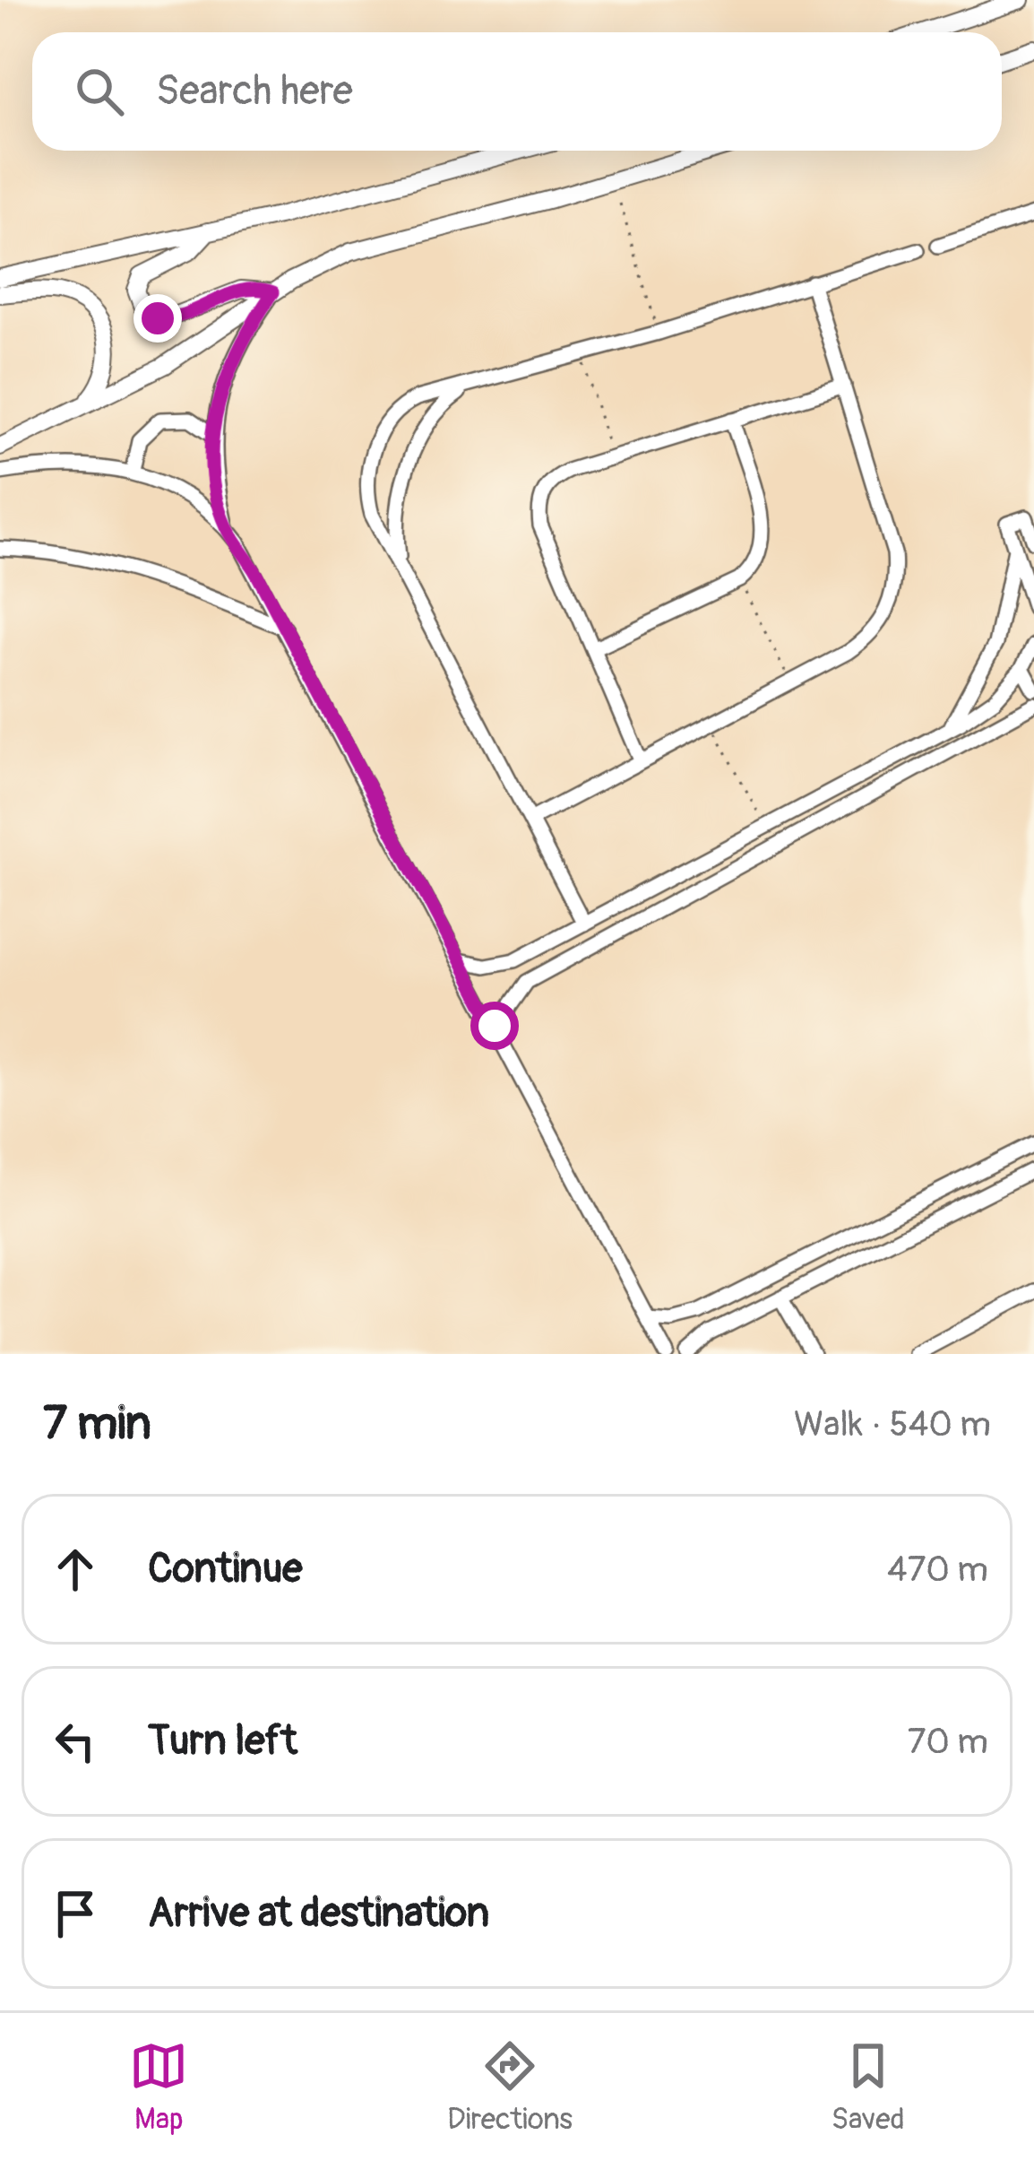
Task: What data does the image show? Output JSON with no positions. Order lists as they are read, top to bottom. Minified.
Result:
{"page":{"search":"Search here","heading":["7 min","Walk · 540 m"],"list":[["Continue","470 m"],["Turn left","70 m"],"Arrive at destination"],"nav":["Map","Directions","Saved"]}}
